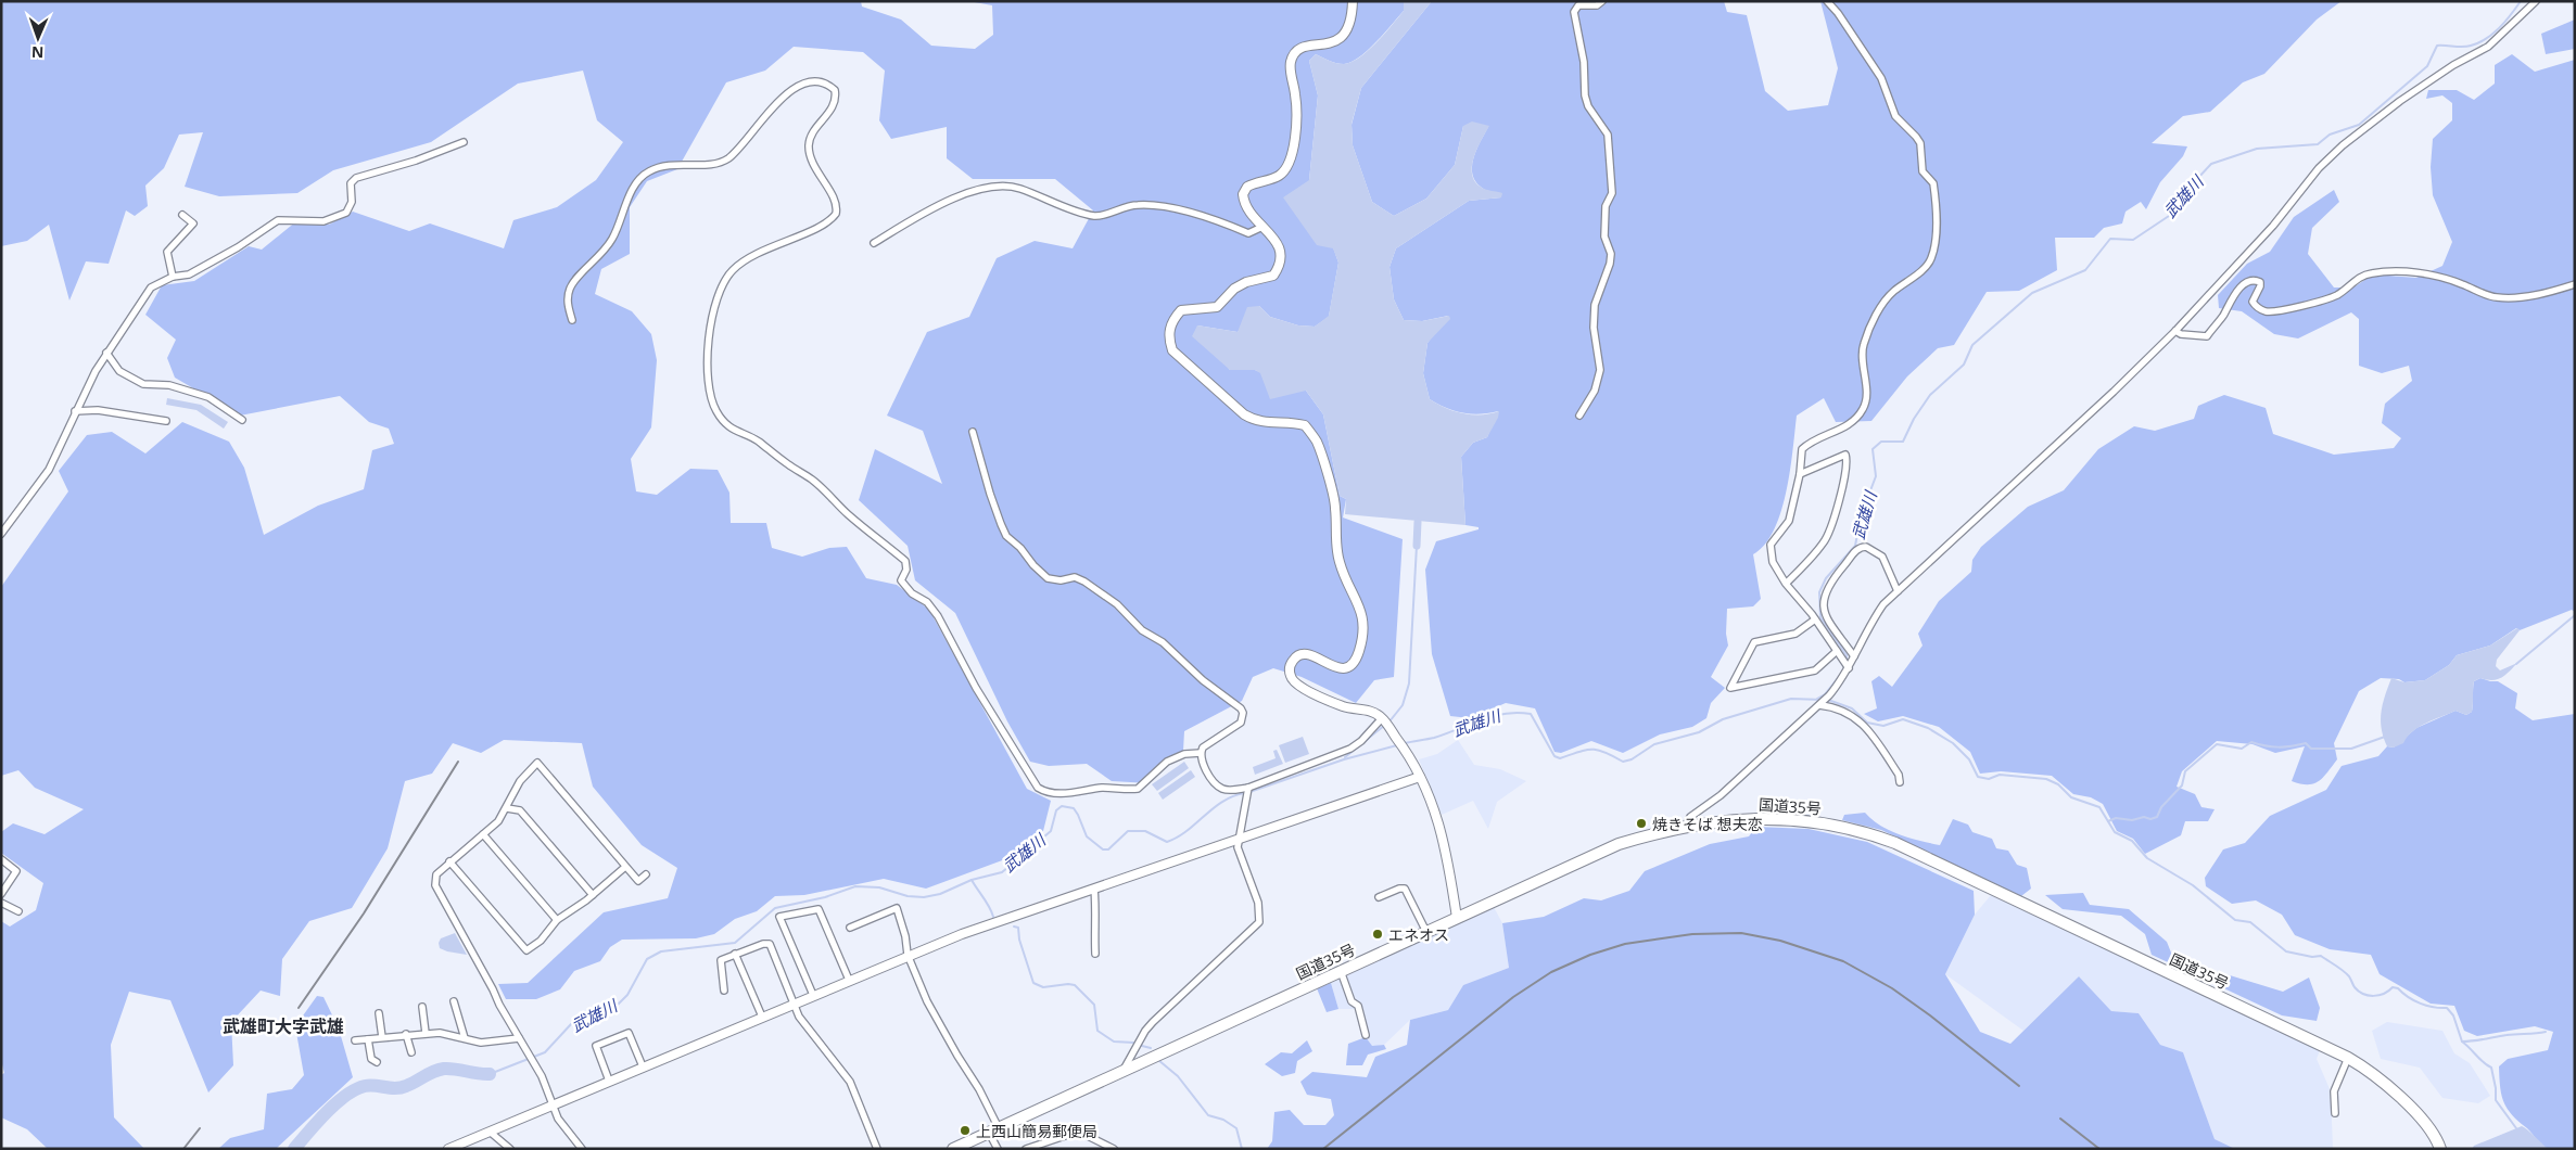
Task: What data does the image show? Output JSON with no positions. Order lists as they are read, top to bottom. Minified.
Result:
{"streets":{"highway":["国道35号"]},"districts":["武雄町大字武雄"],"water":["武雄川"],"places":["焼きそば 想夫恋","エネオス","上西山簡易郵便局"],"north":"bottom"}
